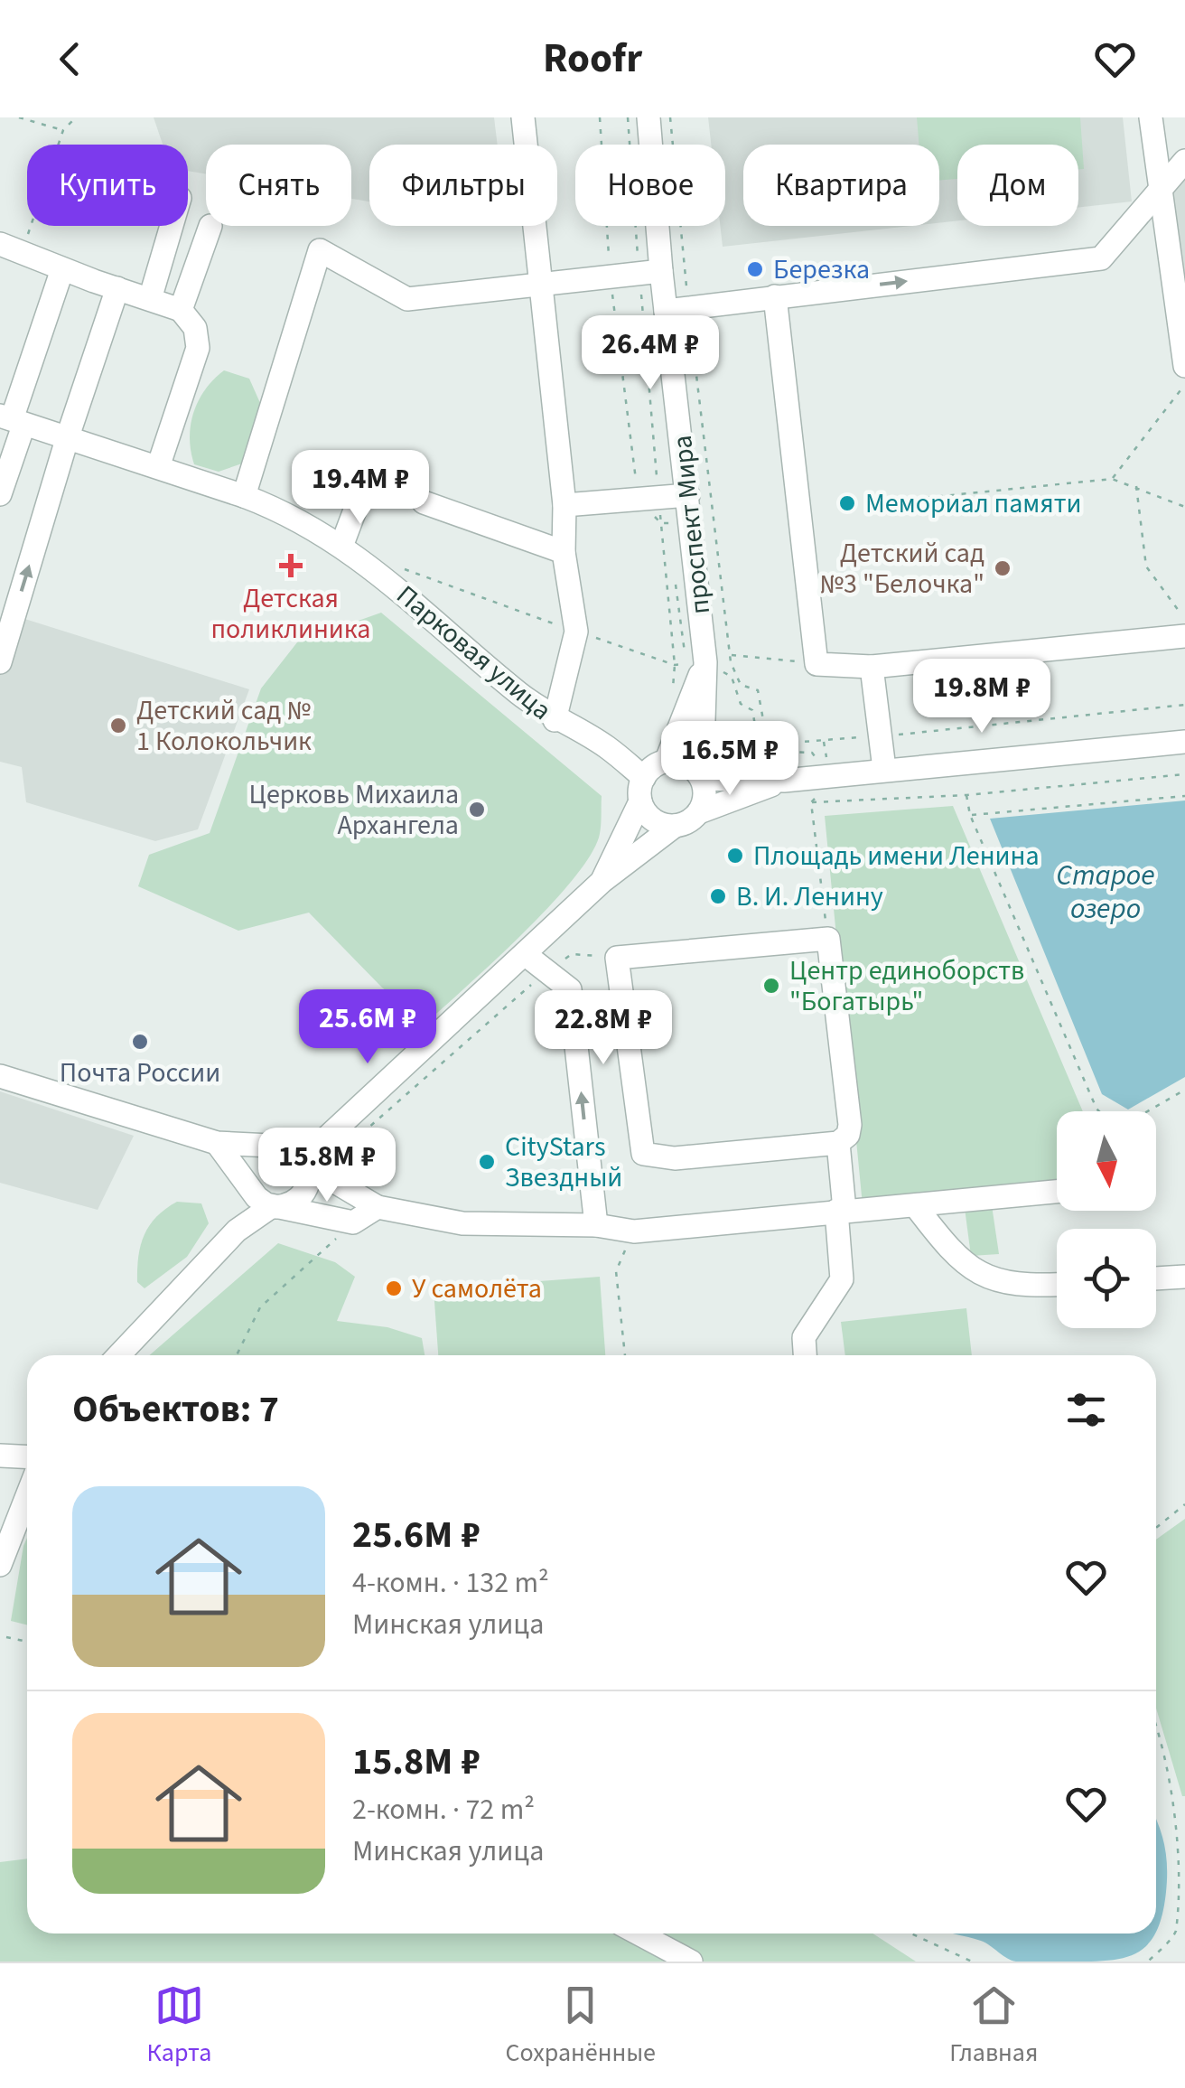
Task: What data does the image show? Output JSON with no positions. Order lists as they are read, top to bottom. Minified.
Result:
{"streets":{"street":["проспект Мира","Парковая улица"]},"crossings":[["проспект Мира","Парковая улица"]],"water":["Старое озеро"],"places":{"other":["Березка","Мемориал памяти","Детский сад №3 \"Белочка\"","Детский сад № 1 Колокольчик","Церковь Михаила Архангела","Площадь имени Ленина","В. И. Ленину","Центр единоборств \"Богатырь\"","Почта России","CityStars Звездный","У самолёта"],"health":["Детская поликлиника"]},"north":"bottom","page":{"header":"Roofr","chip":["Купить","Снять","Фильтры","Новое","Квартира","Дом"],"price":["26.4M ₽","19.4M ₽","19.8M ₽","16.5M ₽","25.6M ₽","22.8M ₽","15.8M ₽"],"heading":"Объектов: 7","list":[{"name":"25.6M ₽","note":"4-комн. · 132 m² · Минская улица"},{"name":"15.8M ₽","note":"2-комн. · 72 m² · Минская улица"}],"tabs":["Карта","Сохранённые","Главная"]}}
